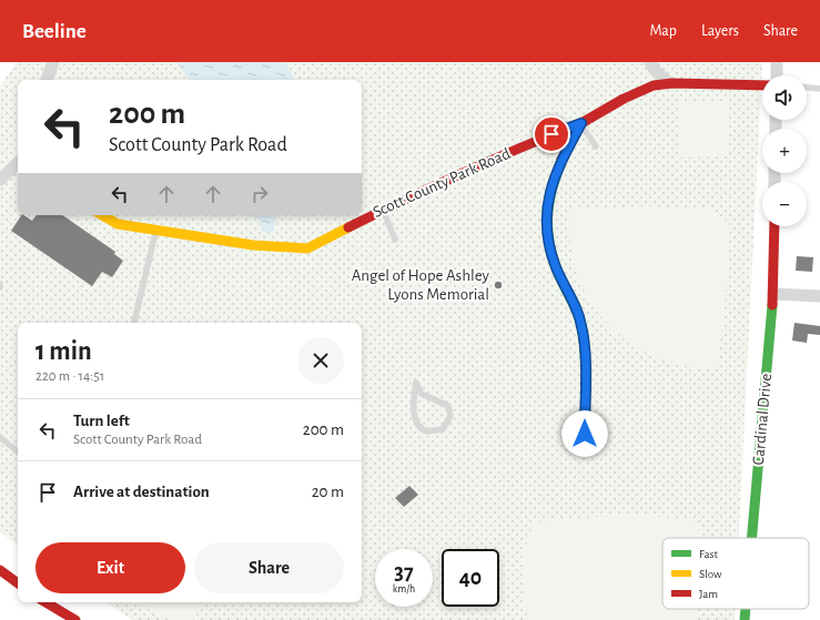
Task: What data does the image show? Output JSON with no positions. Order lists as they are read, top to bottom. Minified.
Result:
{"streets":{"street":["Scott County Park Road","Cardinal Drive"]},"places":["Angel of Hope Ashley Lyons Memorial"],"legend":["Fast","Slow","Jam"],"page":{"header":"Beeline","nav":["Map","Layers","Share"],"map_buttons":["+","−"],"turn":["200 m","Scott County Park Road"],"heading":["1 min","220 m · 14:51"],"list":[{"name":"Turn left","note":"Scott County Park Road","value":"200 m"},{"name":"Arrive at destination","value":"20 m"}],"buttons":["Exit","Share"],"speed":"37 km/h","limit":"40"}}
